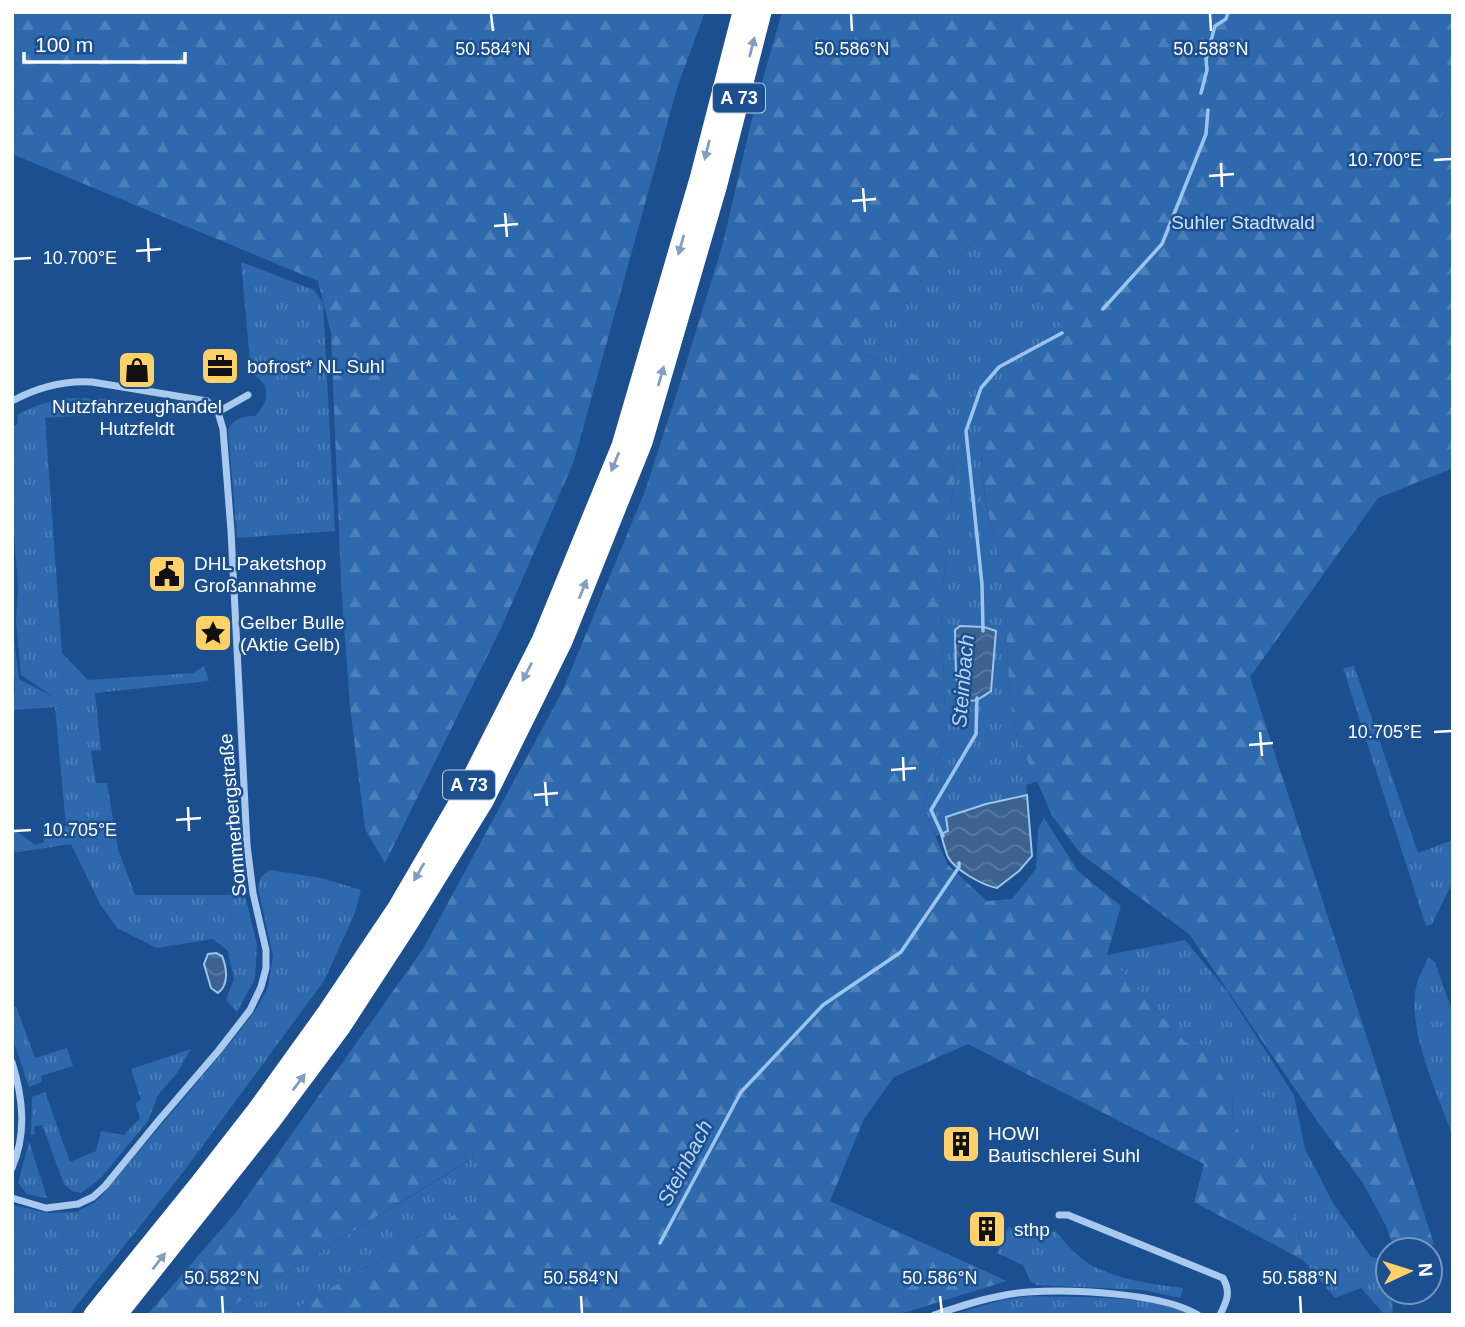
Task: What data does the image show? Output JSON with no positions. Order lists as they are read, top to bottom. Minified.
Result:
{"streets":{"highway":["A 73"],"street":["Sommerbergstraße"]},"water":["Steinbach"],"parks":["Suhler Stadtwald"],"places":{"office":["bofrost* NL Suhl"],"shop":["Nutzfahrzeughandel Hutzfeldt"],"public building":["DHL Paketshop Großannahme"],"place":["Gelber Bulle (Aktie Gelb)"],"building":["HOWI Bautischlerei Suhl","sthp"]},"scale_bar":"100 m","north":"right","coordinates":["50.584°N","50.586°N","50.588°N","10.700°E","10.705°E","50.582°N"]}
